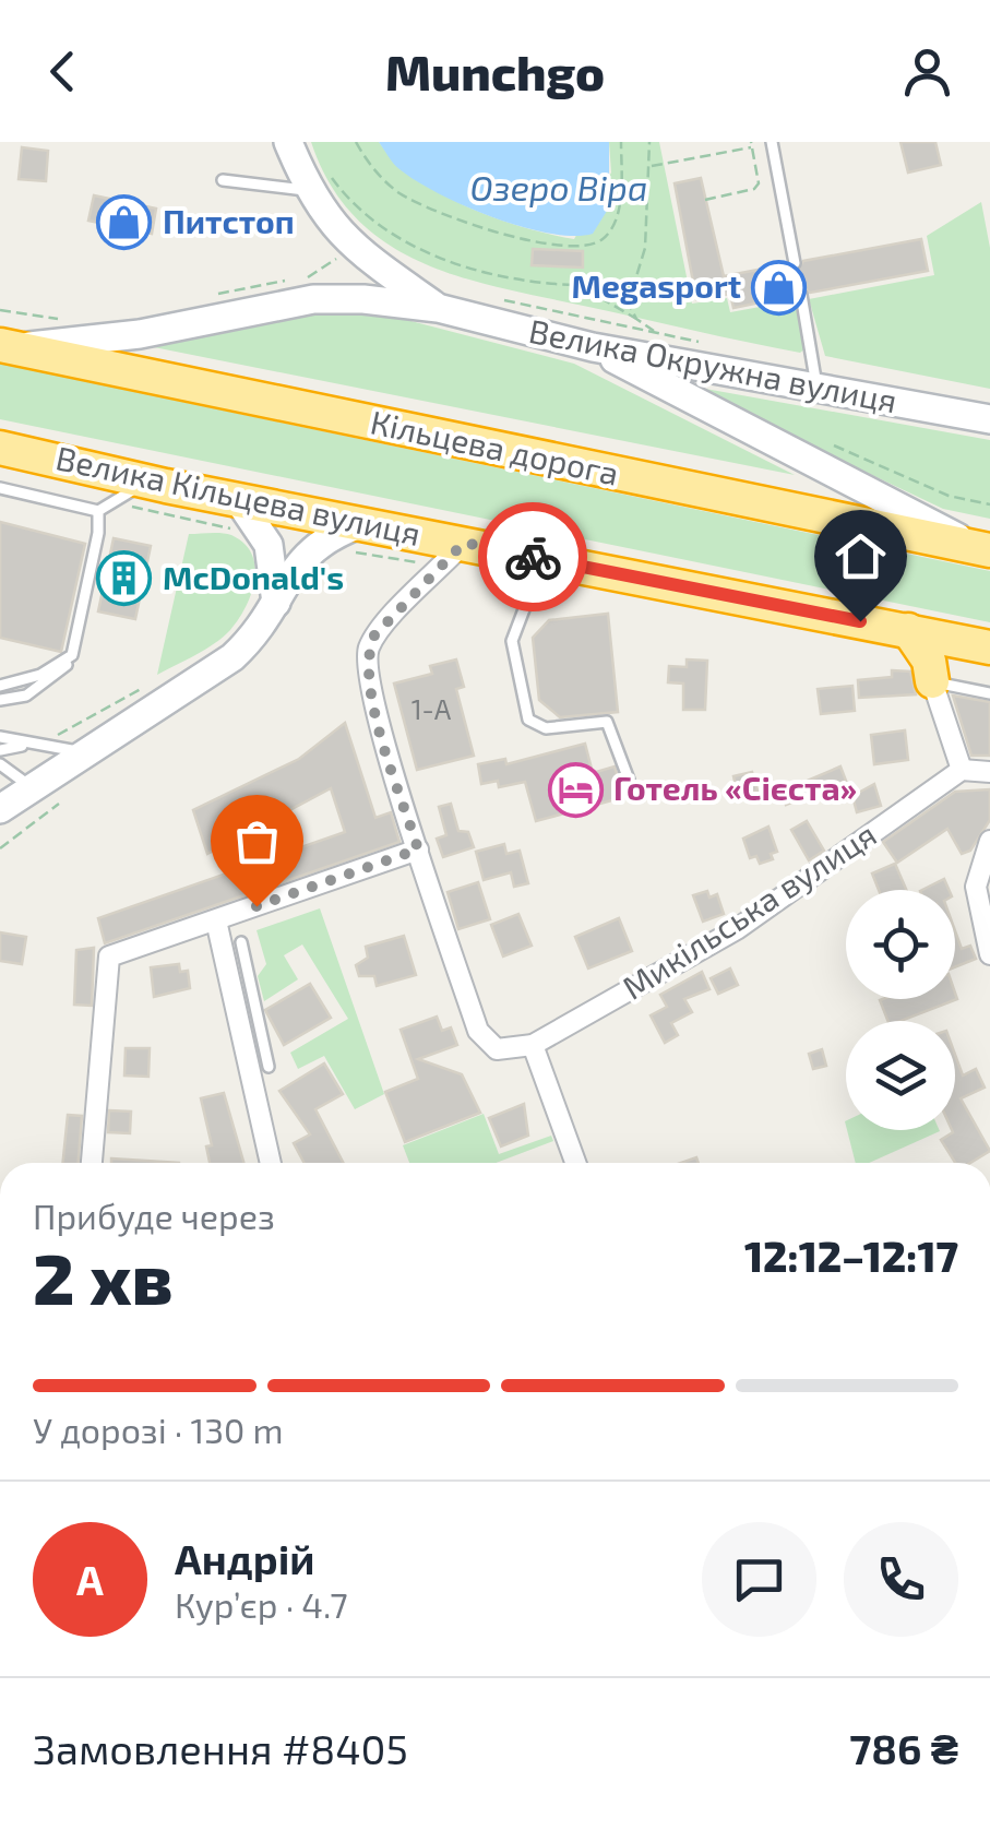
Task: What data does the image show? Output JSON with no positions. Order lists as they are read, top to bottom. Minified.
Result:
{"streets":{"highway":["Кільцева дорога","Велика Кільцева вулиця"],"main road":["Велика Окружна вулиця"],"street":["Микільська вулиця"]},"water":["Озеро Віра"],"places":{"shop":["Питстоп","Megasport"],"building":["McDonald's"],"hotel":["Готель «Сієста»"]},"house_numbers":["1-А"],"page":{"header":"Munchgo","heading":["2 хв","Прибуде через","12:12–12:17"],"panel":["Андрій","Кур’єр · 4.7","Замовлення #8405","786 ₴"],"bar":"У дорозі · 130 m","round":"А"}}
